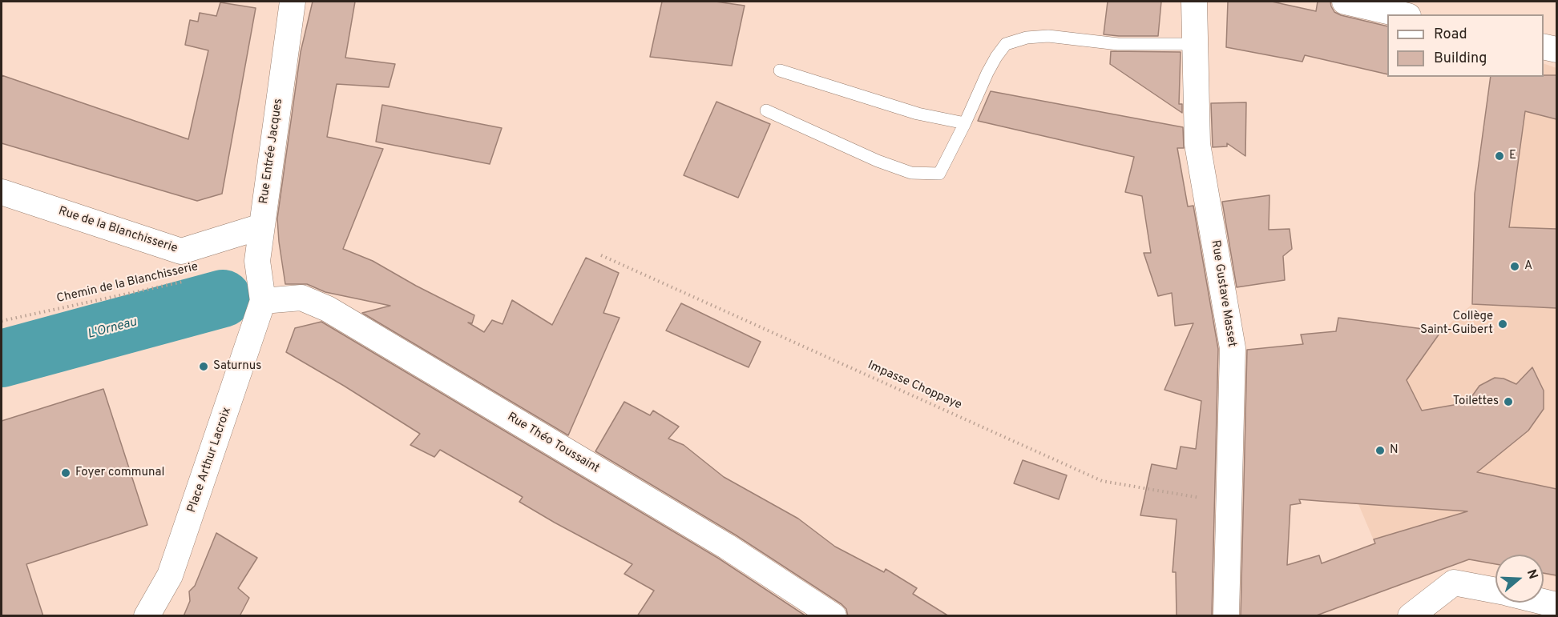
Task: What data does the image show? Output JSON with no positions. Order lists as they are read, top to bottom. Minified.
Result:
{"streets":{"street":["Rue Entrée Jacques","Rue de la Blanchisserie","Rue Gustave Masset","Rue Théo Toussaint","Place Arthur Lacroix"],"path":["Chemin de la Blanchisserie","Impasse Choppaye"]},"crossings":[["Rue Entrée Jacques","Rue de la Blanchisserie"],["Rue Entrée Jacques","Rue Théo Toussaint"],["Rue Entrée Jacques","Place Arthur Lacroix"],["Rue Gustave Masset","Impasse Choppaye"],["Rue Théo Toussaint","Place Arthur Lacroix"]],"water":["L'Orneau"],"places":["E","A","Collège Saint-Guibert","Saturnus","Toilettes","N","Foyer communal"],"legend":["Road","Building"],"north":"right"}
